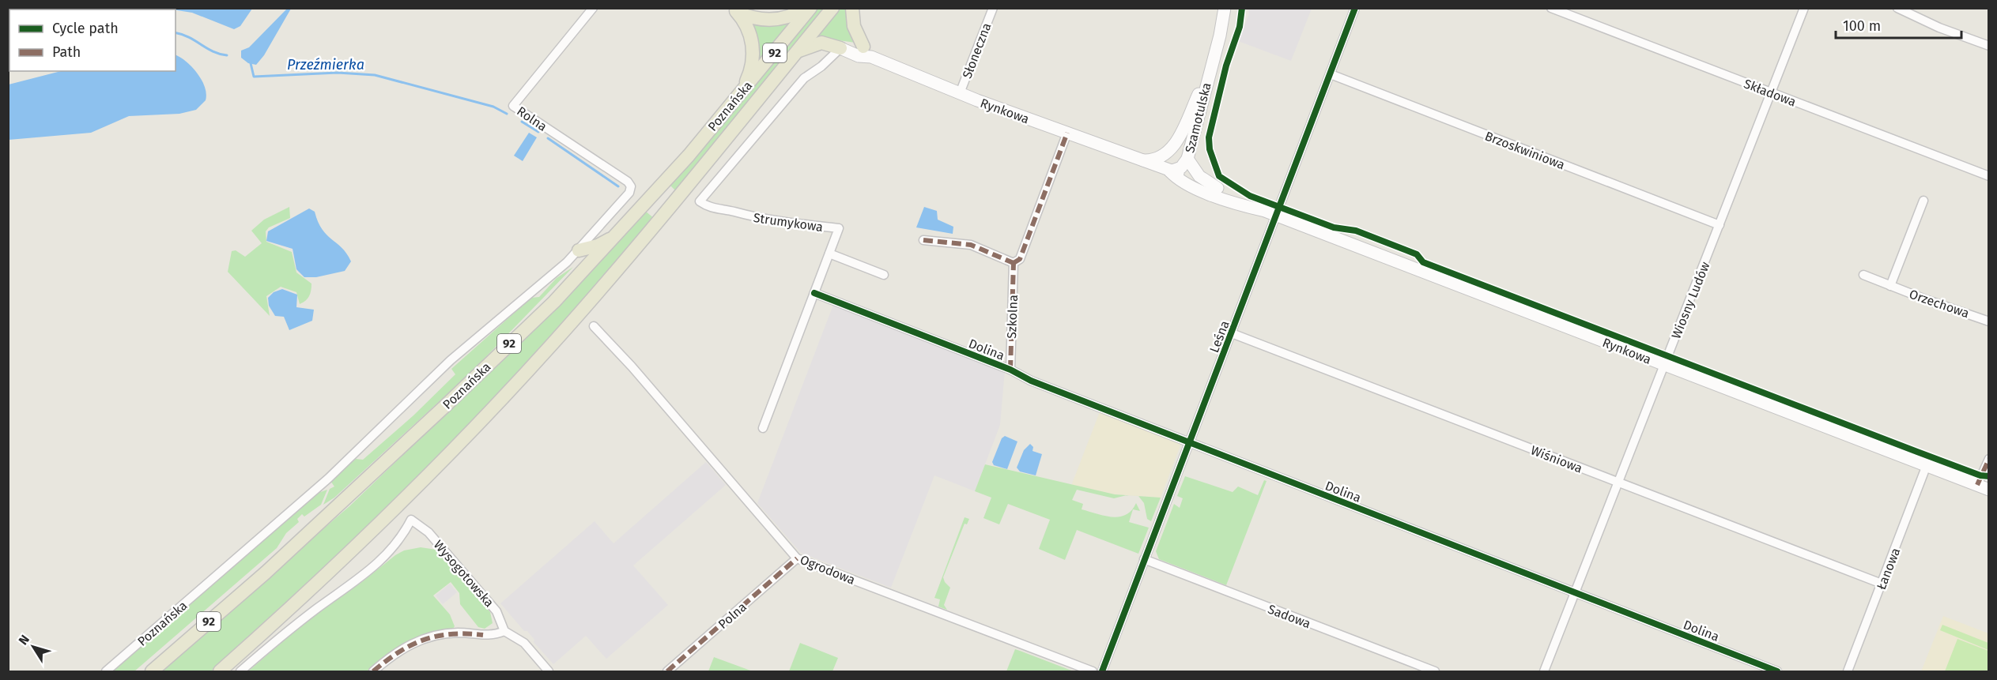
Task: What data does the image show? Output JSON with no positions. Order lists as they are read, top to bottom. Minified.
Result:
{"streets":{"main road":["92","Poznańska"],"street":["Słoneczna","Składowa","Rynkowa","Szamotulska","Rolna","Brzoskwiniowa","Strumykowa","Wiosny Ludów","Orzechowa","Szkolna","Leśna","Dolina","Wiśniowa","Łanowa","Ogrodowa","Wysogotowska","Polna","Sadowa"]},"crossings":[["Słoneczna","Rynkowa"],["Składowa","Wiosny Ludów"],["Poznańska","Rolna"],["Rynkowa","Szamotulska"],["Rynkowa","Strumykowa"],["Rynkowa","Wiosny Ludów"],["Rynkowa","Leśna"],["Rynkowa","Łanowa"],["Brzoskwiniowa","Wiosny Ludów"],["Brzoskwiniowa","Leśna"],["Wiosny Ludów","Dolina"],["Wiosny Ludów","Wiśniowa"],["Szkolna","Dolina"],["Leśna","Dolina"],["Leśna","Wiśniowa"],["Leśna","Sadowa"],["Wiśniowa","Łanowa"],["Ogrodowa","Polna"]],"water":["Przeźmierka"],"legend":["Cycle path","Path"],"scale_bar":"100 m","north":"top left"}
